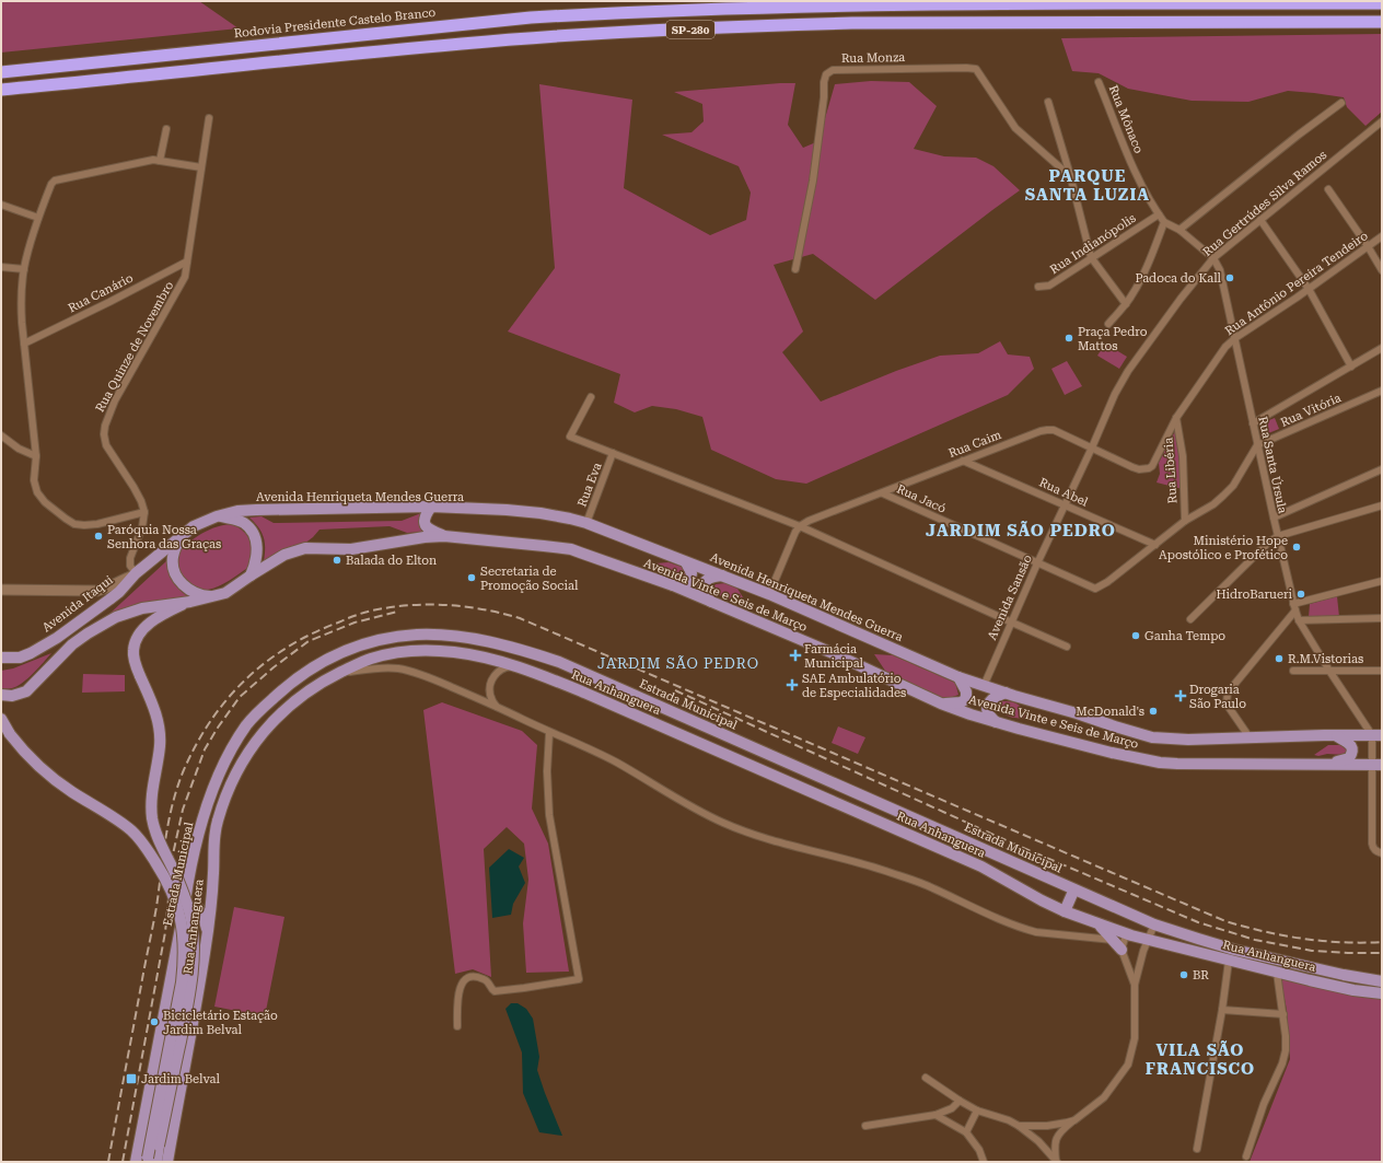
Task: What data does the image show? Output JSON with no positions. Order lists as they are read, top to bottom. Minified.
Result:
{"streets":{"highway":["Rodovia Presidente Castelo Branco","SP-280"],"main road":["Avenida Henriqueta Mendes Guerra","Avenida Vinte e Seis de Março","Avenida Itaqui","Rua Anhanguera","Estrada Municipal"],"street":["Rua Monza","Rua Mônaco","Rua Gertrúdes Silva Ramos","Rua Indianópolis","Rua Antônio Pereira Tendeiro","Rua Canário","Rua Quinze de Novembro","Rua Vitória","Rua Caim","Rua Santa Úrsula","Rua Libéria","Rua Eva","Rua Abel","Rua Jacó","Avenida Sansão"]},"crossings":[["Rua Mônaco","Rua Indianópolis"],["Rua Gertrúdes Silva Ramos","Rua Caim"],["Rua Gertrúdes Silva Ramos","Rua Santa Úrsula"],["Rua Gertrúdes Silva Ramos","Avenida Sansão"],["Rua Antônio Pereira Tendeiro","Rua Caim"],["Rua Antônio Pereira Tendeiro","Rua Santa Úrsula"],["Rua Antônio Pereira Tendeiro","Rua Libéria"],["Rua Canário","Rua Quinze de Novembro"],["Rua Vitória","Rua Santa Úrsula"],["Rua Caim","Rua Abel"],["Rua Caim","Rua Jacó"],["Rua Caim","Avenida Sansão"],["Rua Santa Úrsula","Avenida Henriqueta Mendes Guerra"],["Rua Eva","Avenida Henriqueta Mendes Guerra"],["Rua Abel","Rua Jacó"],["Rua Abel","Avenida Sansão"],["Avenida Henriqueta Mendes Guerra","Avenida Vinte e Seis de Março"],["Avenida Henriqueta Mendes Guerra","Avenida Sansão"],["Avenida Henriqueta Mendes Guerra","Avenida Itaqui"],["Rua Jacó","Avenida Sansão"],["Avenida Vinte e Seis de Março","Avenida Itaqui"]],"districts":["PARQUE SANTA LUZIA","JARDIM SÃO PEDRO","JARDIM SÃO PEDRO","VILA SÃO FRANCISCO"],"places":{"other":["Padoca do Kall","Praça Pedro Mattos","Paróquia Nossa Senhora das Graças","Ministério Hope Apostólico e Profético","Balada do Elton","Secretaria de Promoção Social","HidroBarueri","Ganha Tempo","R.M.Vistorias","McDonald's","BR","Bicicletário Estação Jardim Belval"],"health":["Farmácia Municipal","SAE Ambulatório de Especialidades","Drogaria São Paulo"],"transit":["Jardim Belval"]}}
